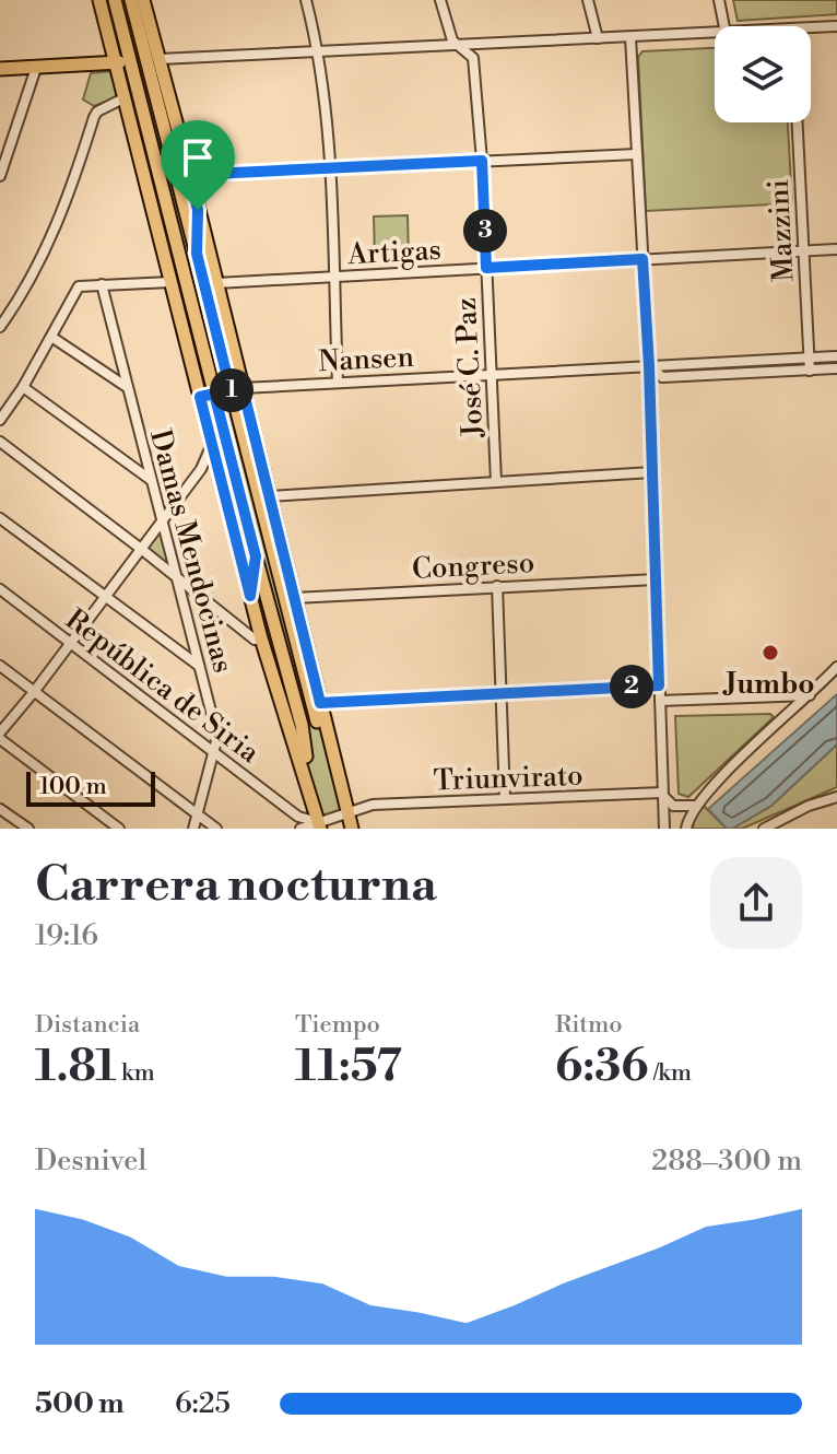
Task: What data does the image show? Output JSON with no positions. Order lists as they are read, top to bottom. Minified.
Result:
{"streets":{"street":["Mazzini","Artigas","Nansen","José C. Paz","Damas Mendocinas","Congreso","República de Siria","Triunvirato"]},"crossings":[["Mazzini","Artigas"],["Mazzini","Nansen"],["Artigas","José C. Paz"],["Nansen","José C. Paz"],["Damas Mendocinas","República de Siria"],["República de Siria","Triunvirato"]],"places":["Jumbo"],"scale_bar":"100 m","page":{"pins":["3","1","2"],"scale":"100 m","heading":["Carrera nocturna","19:16"],"stats":[["Distancia","1.81 km"],["Tiempo","11:57"],["Ritmo","6:36 /km"]],"chart":["Desnivel","288–300 m"],"list":[{"name":"500 m","note":"6:25"}]}}
